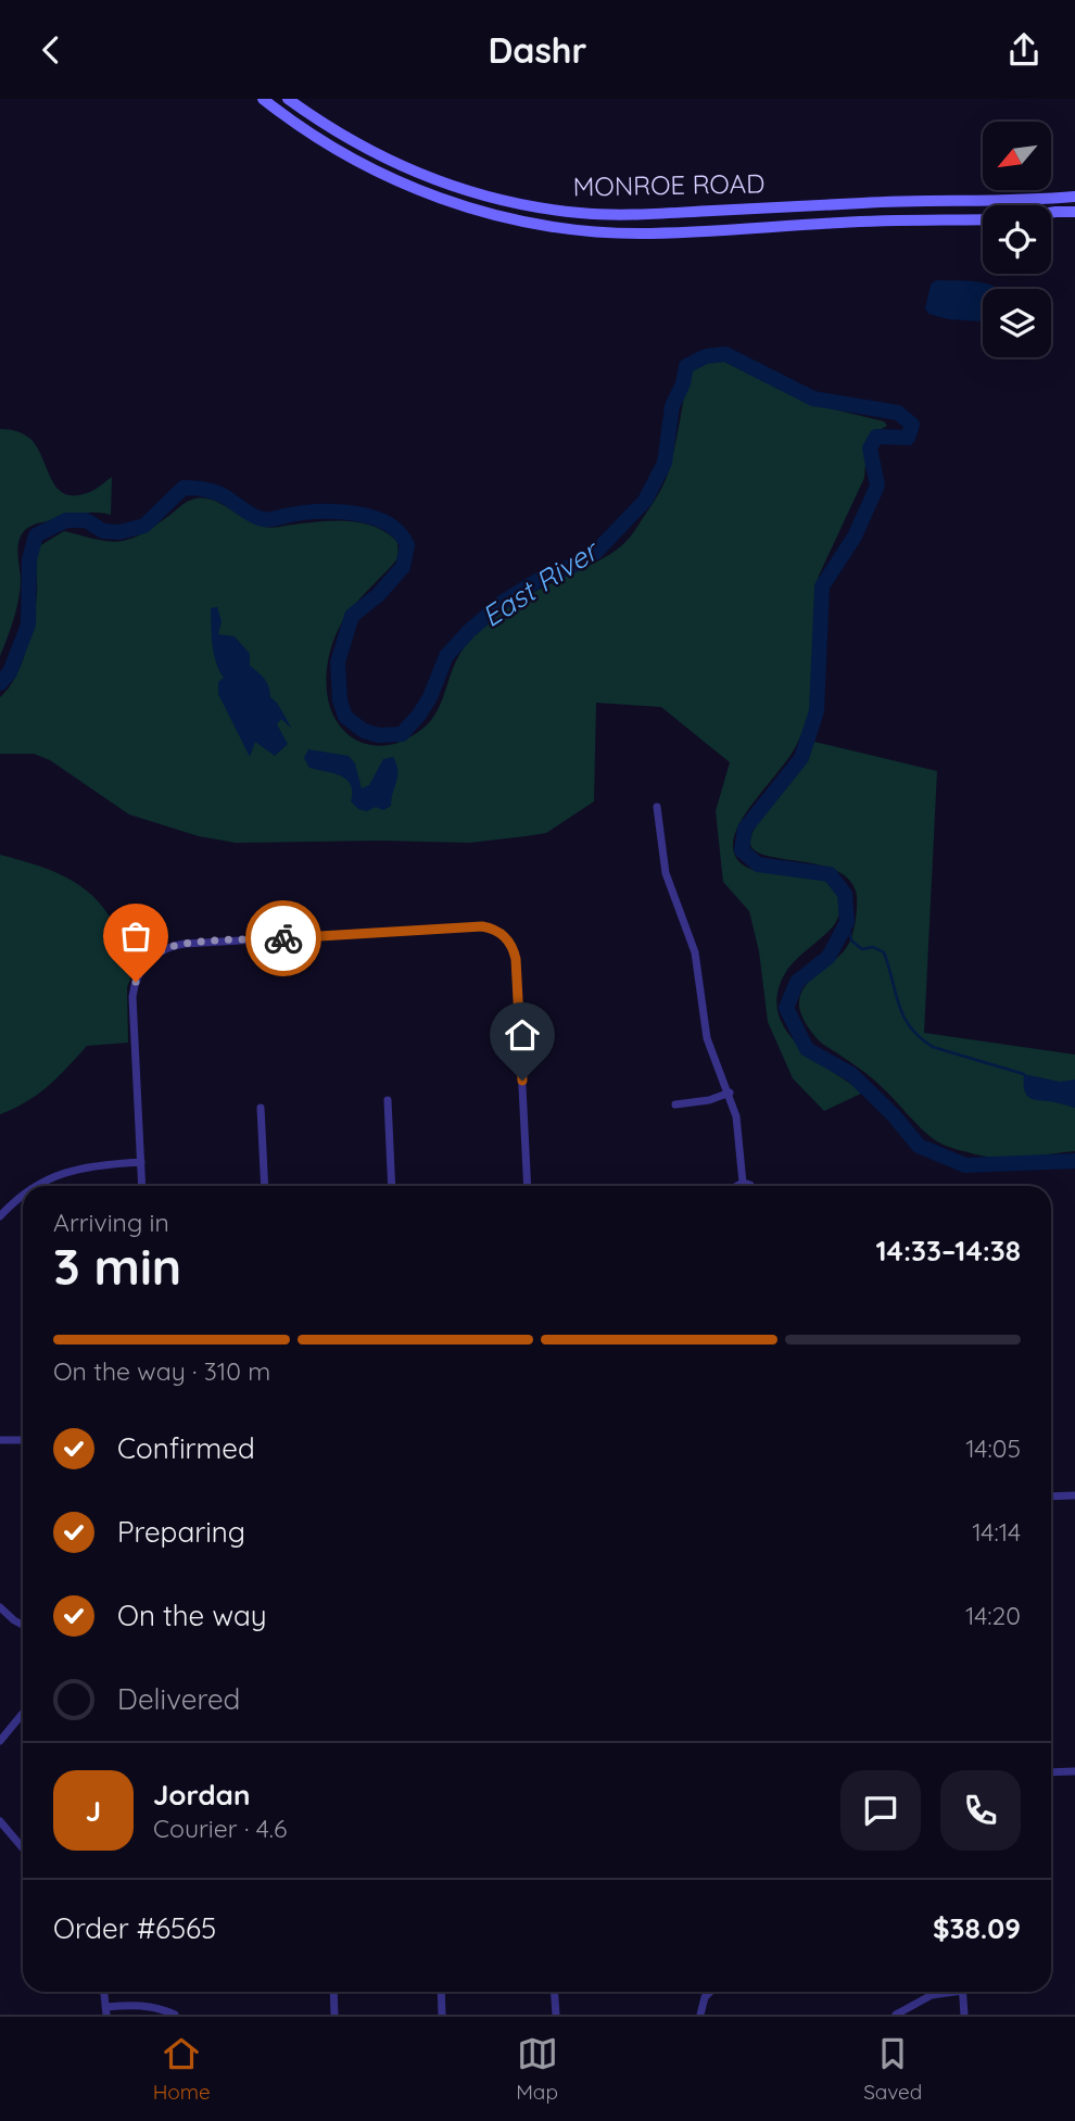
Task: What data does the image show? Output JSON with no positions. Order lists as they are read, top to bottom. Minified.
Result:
{"streets":{"main road":["MONROE ROAD"]},"water":["East River"],"north":"bottom left","page":{"header":"Dashr","heading":["3 min","Arriving in","14:33–14:38"],"panel":["Jordan","Courier · 4.6","Order #6565","$38.09"],"bar":"On the way · 310 m","list":[["Confirmed","14:05"],["Preparing","14:14"],["On the way","14:20"],"Delivered"],"round":"J","tabs":["Home","Map","Saved"]}}
